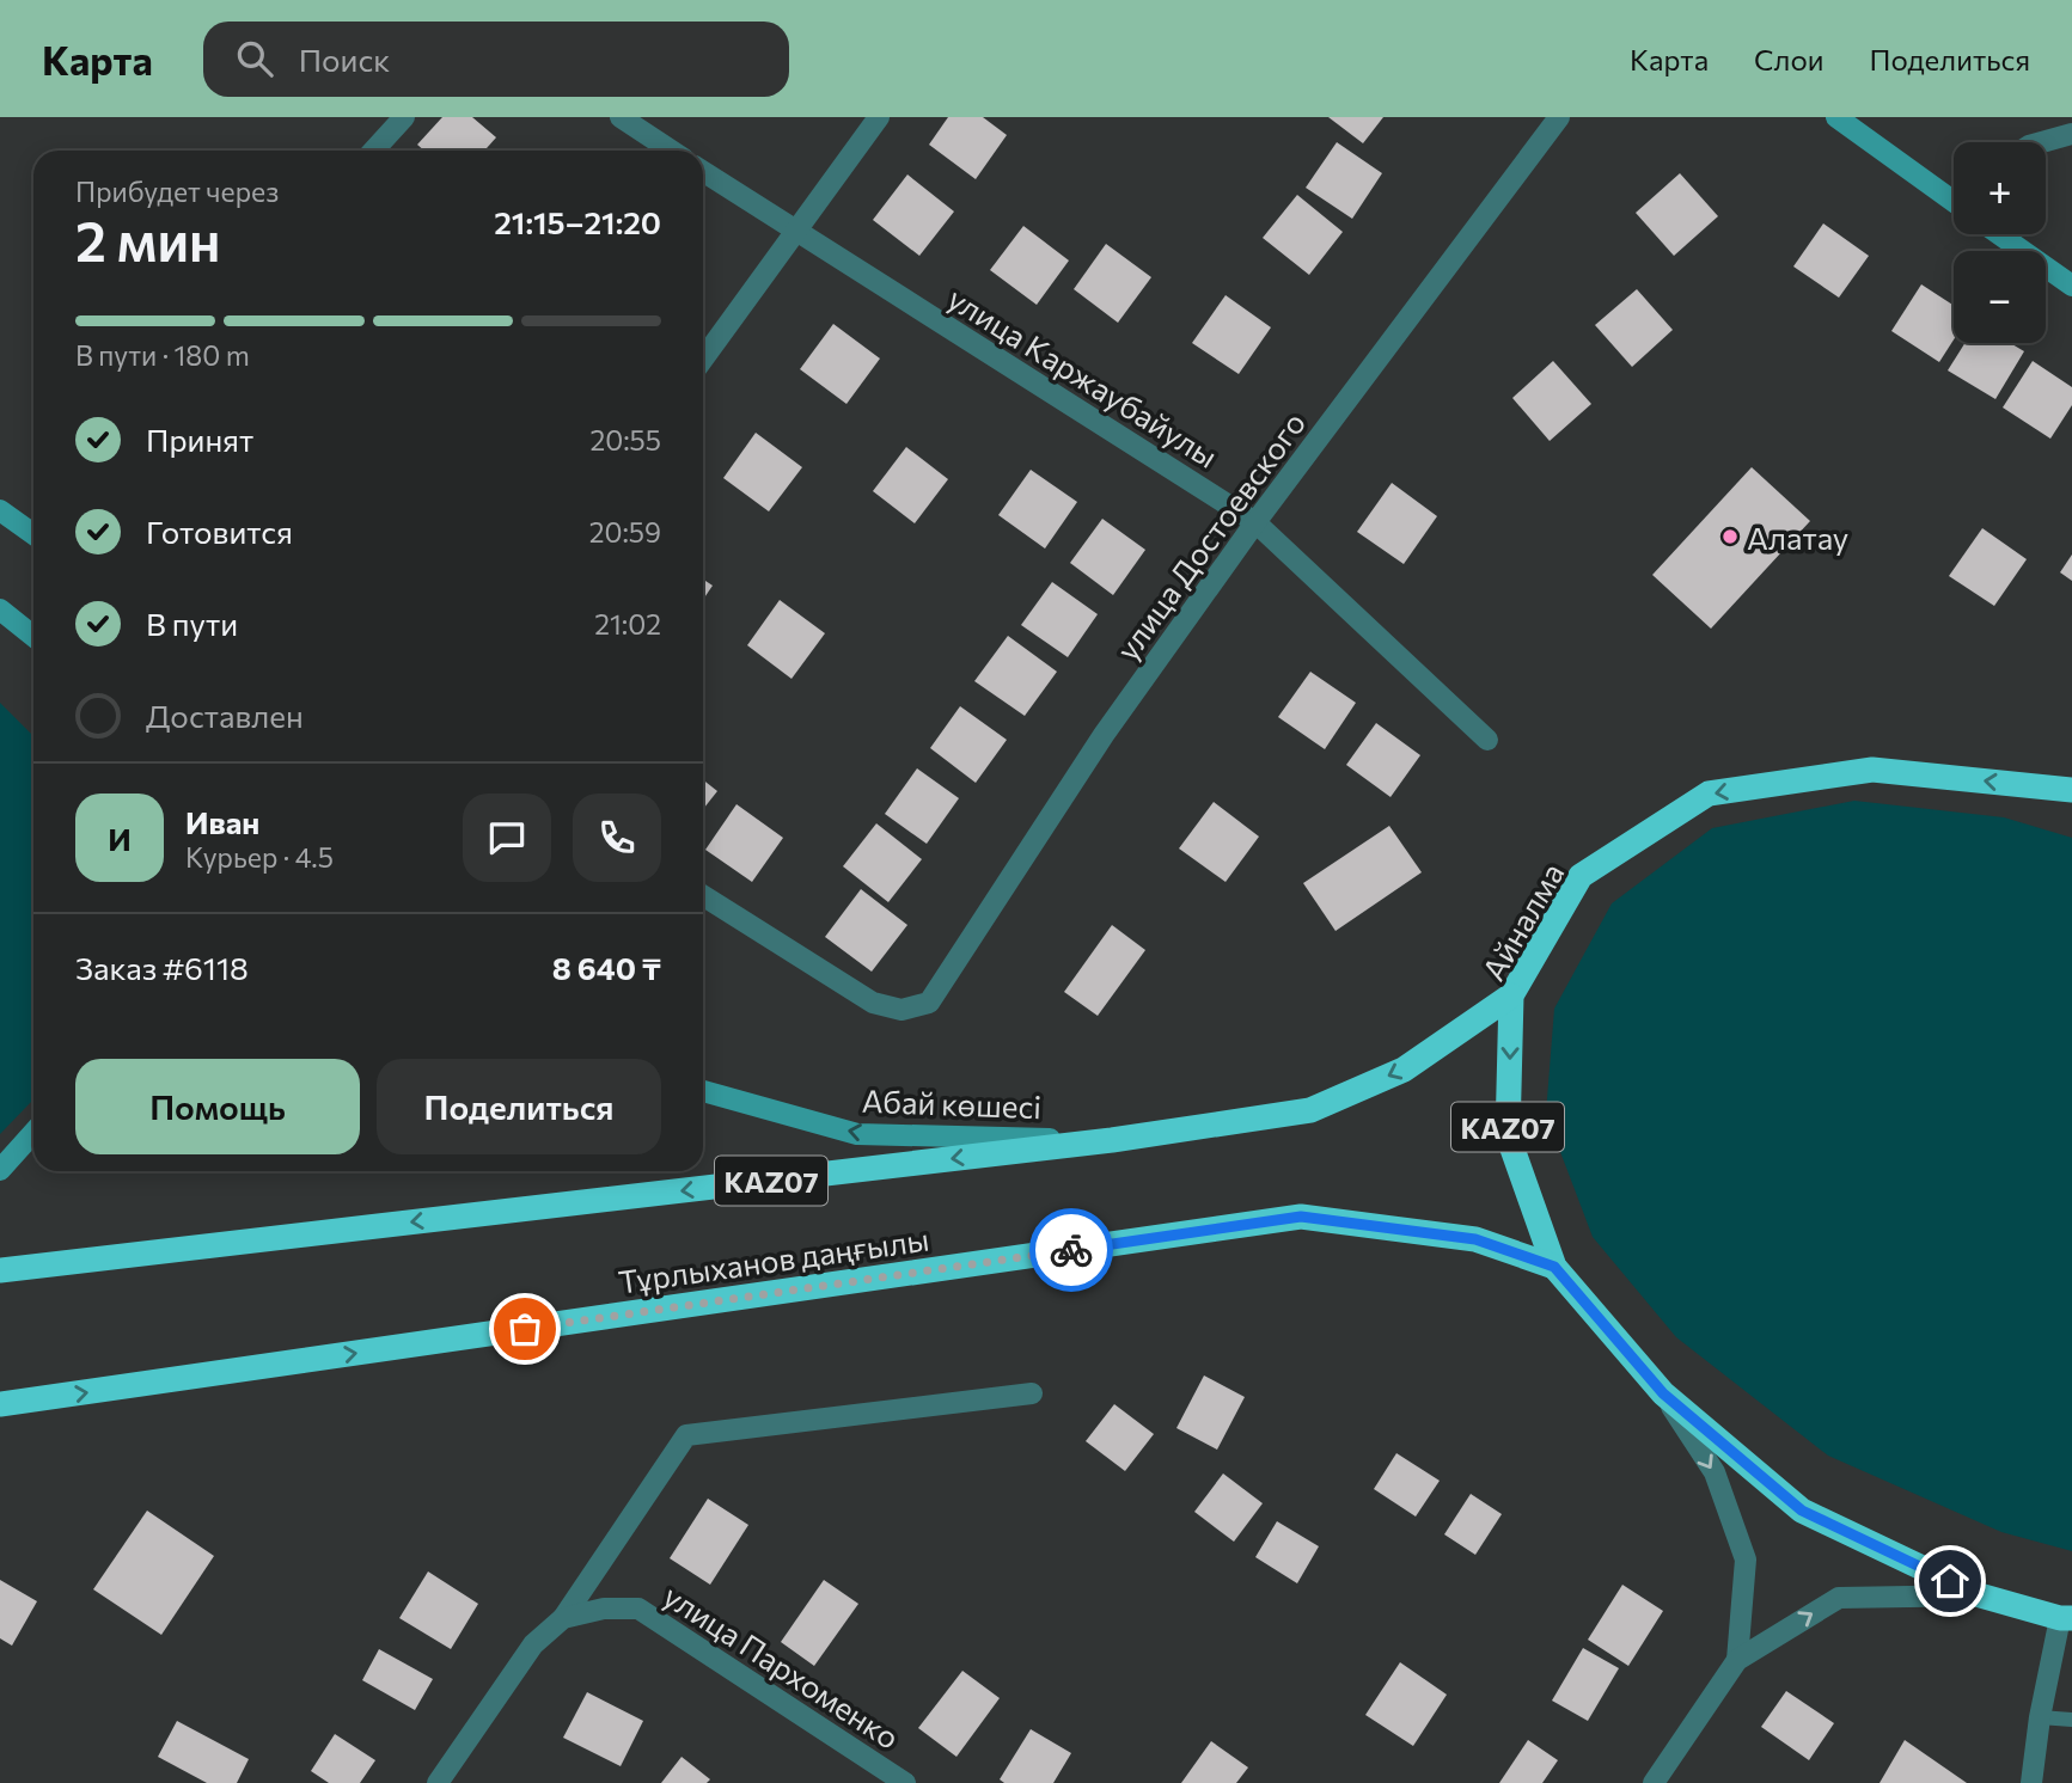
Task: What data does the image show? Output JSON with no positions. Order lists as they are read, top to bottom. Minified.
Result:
{"streets":{"highway":["Айналма","KAZ07","Тұрлыханов даңғылы"],"main road":["Абай көшесі"],"street":["улица Каржаубайулы","улица Достоевского","улица Пархоменко"]},"crossings":[["улица Каржаубайулы","улица Достоевского"],["Айналма","KAZ07"],["Айналма","Тұрлыханов даңғылы"],["Абай көшесі","KAZ07"]],"one_way":["Абай көшесі"],"places":["Алатау"],"page":{"header":"Карта","search":"Поиск","nav":["Карта","Слои","Поделиться"],"map_buttons":["+","−"],"heading":["2 мин","Прибудет через","21:15–21:20"],"panel":["Иван","Курьер · 4.5","Заказ #6118","8 640 ₸"],"bar":"В пути · 180 m","list":[["Принят","20:55"],["Готовится","20:59"],["В пути","21:02"],"Доставлен"],"round":"И","buttons":["Помощь","Поделиться"]}}
